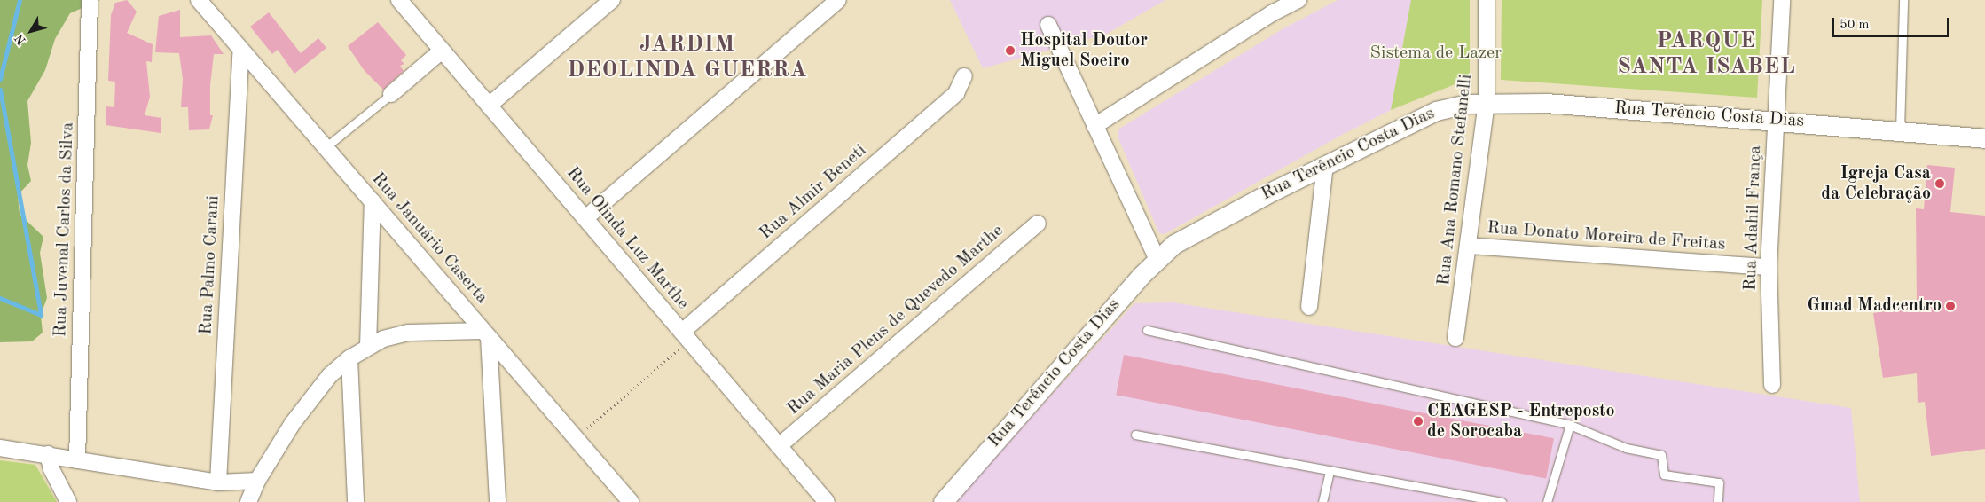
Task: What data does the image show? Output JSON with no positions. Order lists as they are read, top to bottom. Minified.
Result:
{"streets":{"street":["Rua Terêncio Costa Dias","Rua Ana Romano Stefanelli","Rua Almir Beneti","Rua Adahil França","Rua Juvenal Carlos da Silva","Rua Donato Moreira de Freitas","Rua Januário Caserta","Rua Olinda Luz Marthe","Rua Palmo Carani","Rua Maria Plens de Quevedo Marthe"]},"crossings":[["Rua Terêncio Costa Dias","Rua Ana Romano Stefanelli"],["Rua Terêncio Costa Dias","Rua Adahil França"],["Rua Ana Romano Stefanelli","Rua Donato Moreira de Freitas"],["Rua Almir Beneti","Rua Olinda Luz Marthe"],["Rua Adahil França","Rua Donato Moreira de Freitas"],["Rua Januário Caserta","Rua Palmo Carani"],["Rua Olinda Luz Marthe","Rua Maria Plens de Quevedo Marthe"]],"districts":["PARQUE SANTA ISABEL","JARDIM DEOLINDA GUERRA"],"parks":["Sistema de Lazer"],"places":["Hospital Doutor Miguel Soeiro","Igreja Casa da Celebração","Gmad Madcentro","CEAGESP - Entreposto de Sorocaba"],"scale_bar":"50 m","north":"bottom left"}
